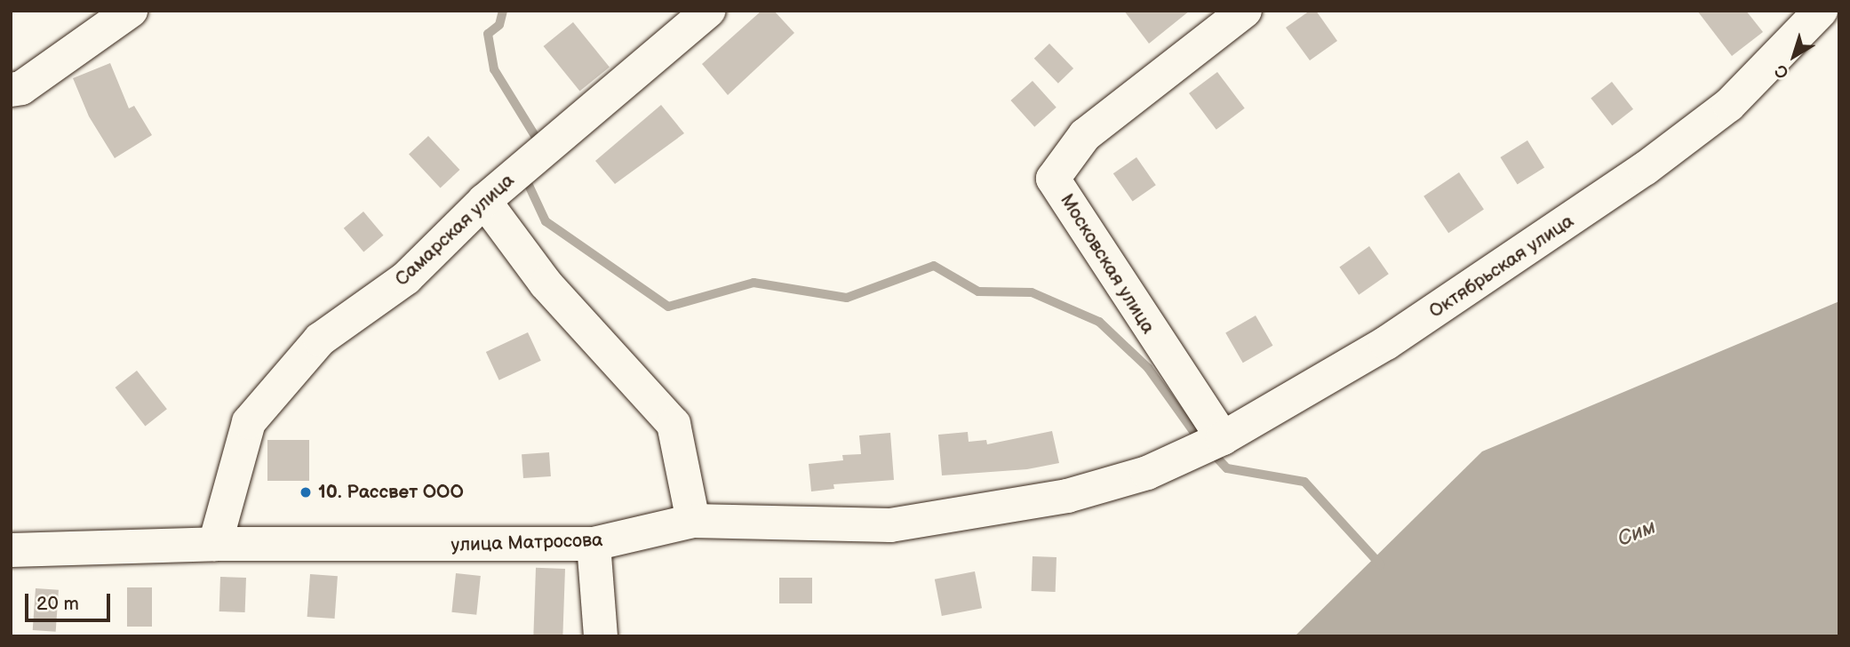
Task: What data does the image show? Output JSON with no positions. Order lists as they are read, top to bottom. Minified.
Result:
{"streets":{"main road":["Самарская улица","Московская улица","Октябрьская улица","улица Матросова"]},"crossings":[["Самарская улица","улица Матросова"],["Московская улица","Октябрьская улица"],["Октябрьская улица","улица Матросова"]],"water":["Сим"],"places":["10. Рассвет ООО"],"scale_bar":"20 m","north":"bottom left"}
